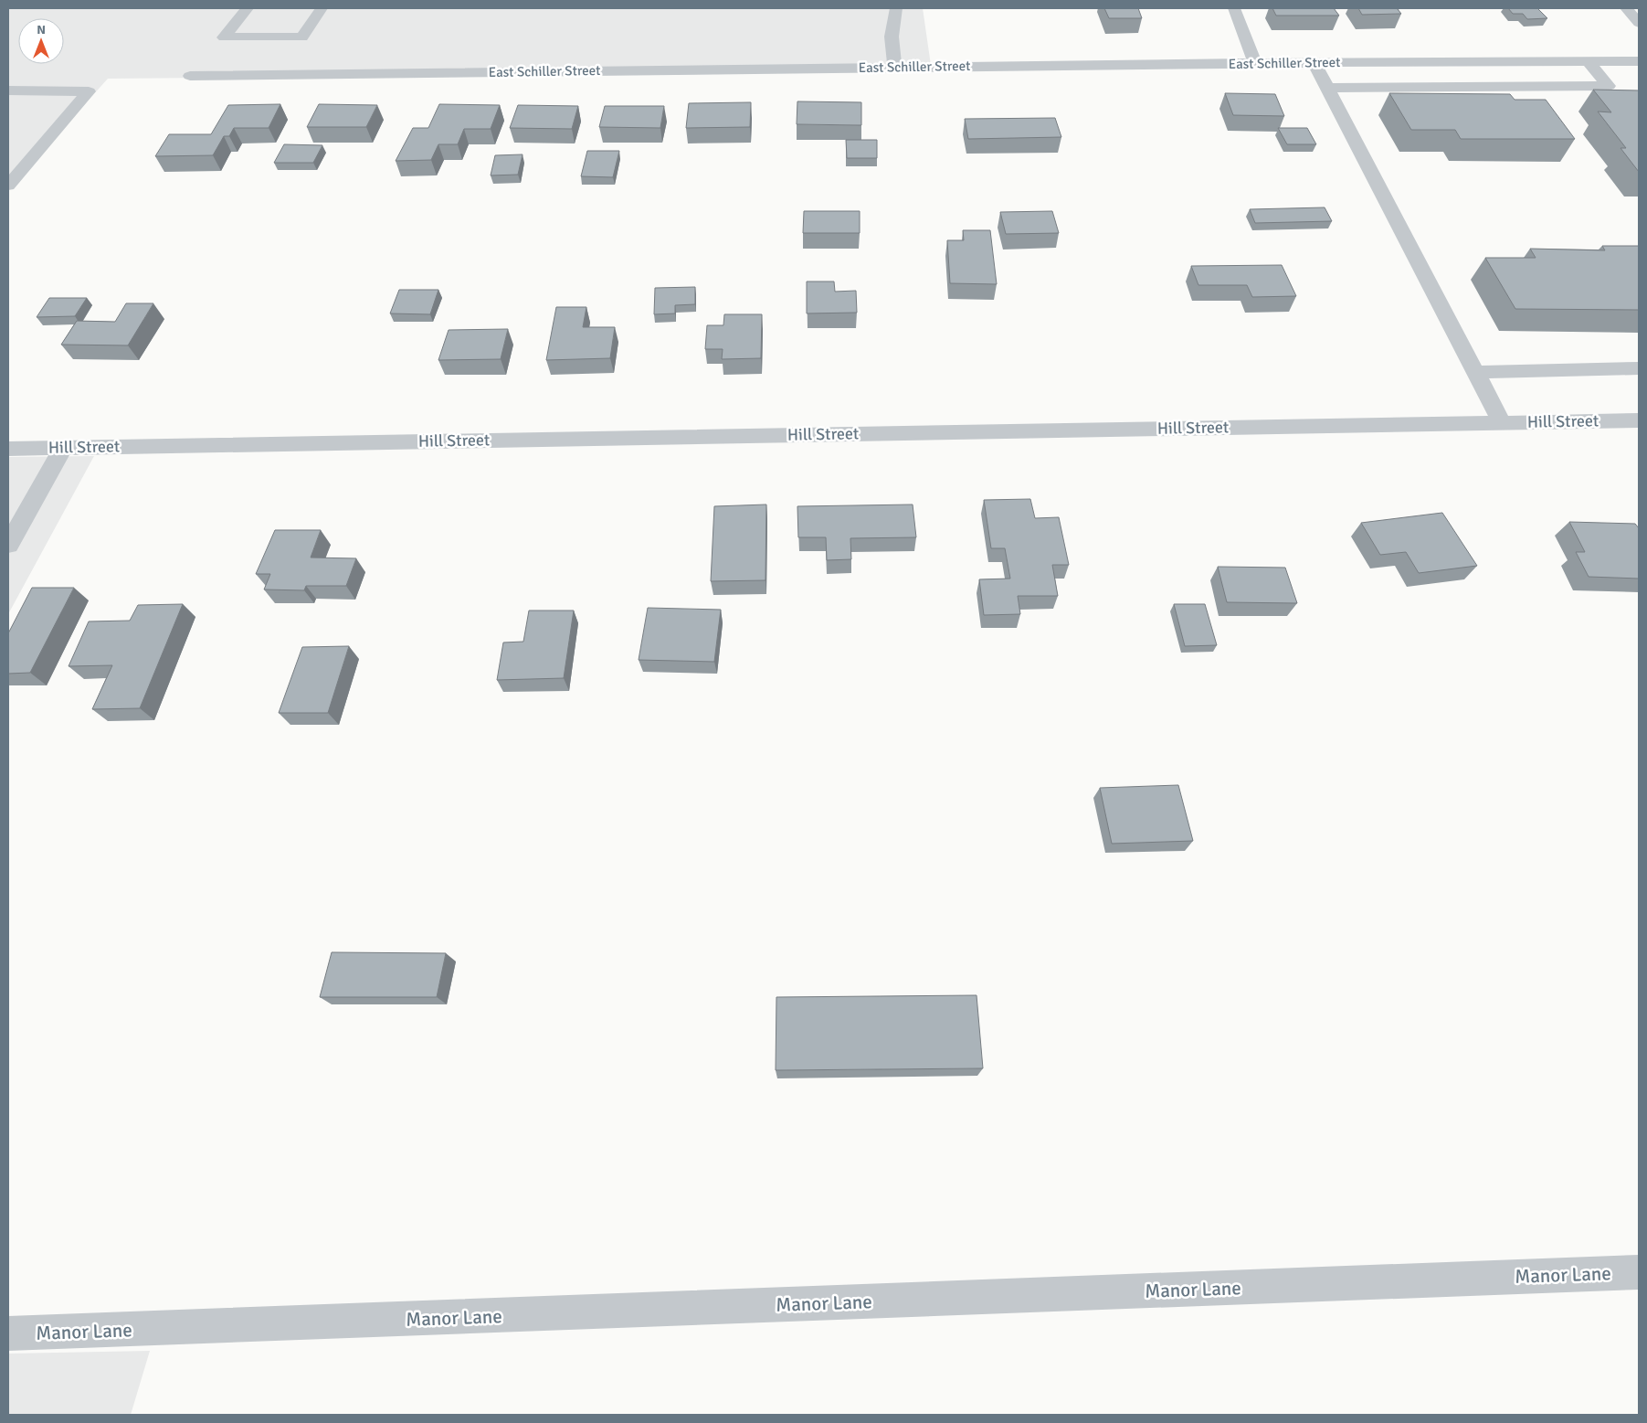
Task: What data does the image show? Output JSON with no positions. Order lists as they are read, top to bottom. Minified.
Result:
{"streets":{"street":["East Schiller Street","Hill Street","Manor Lane"]},"north":"top"}
